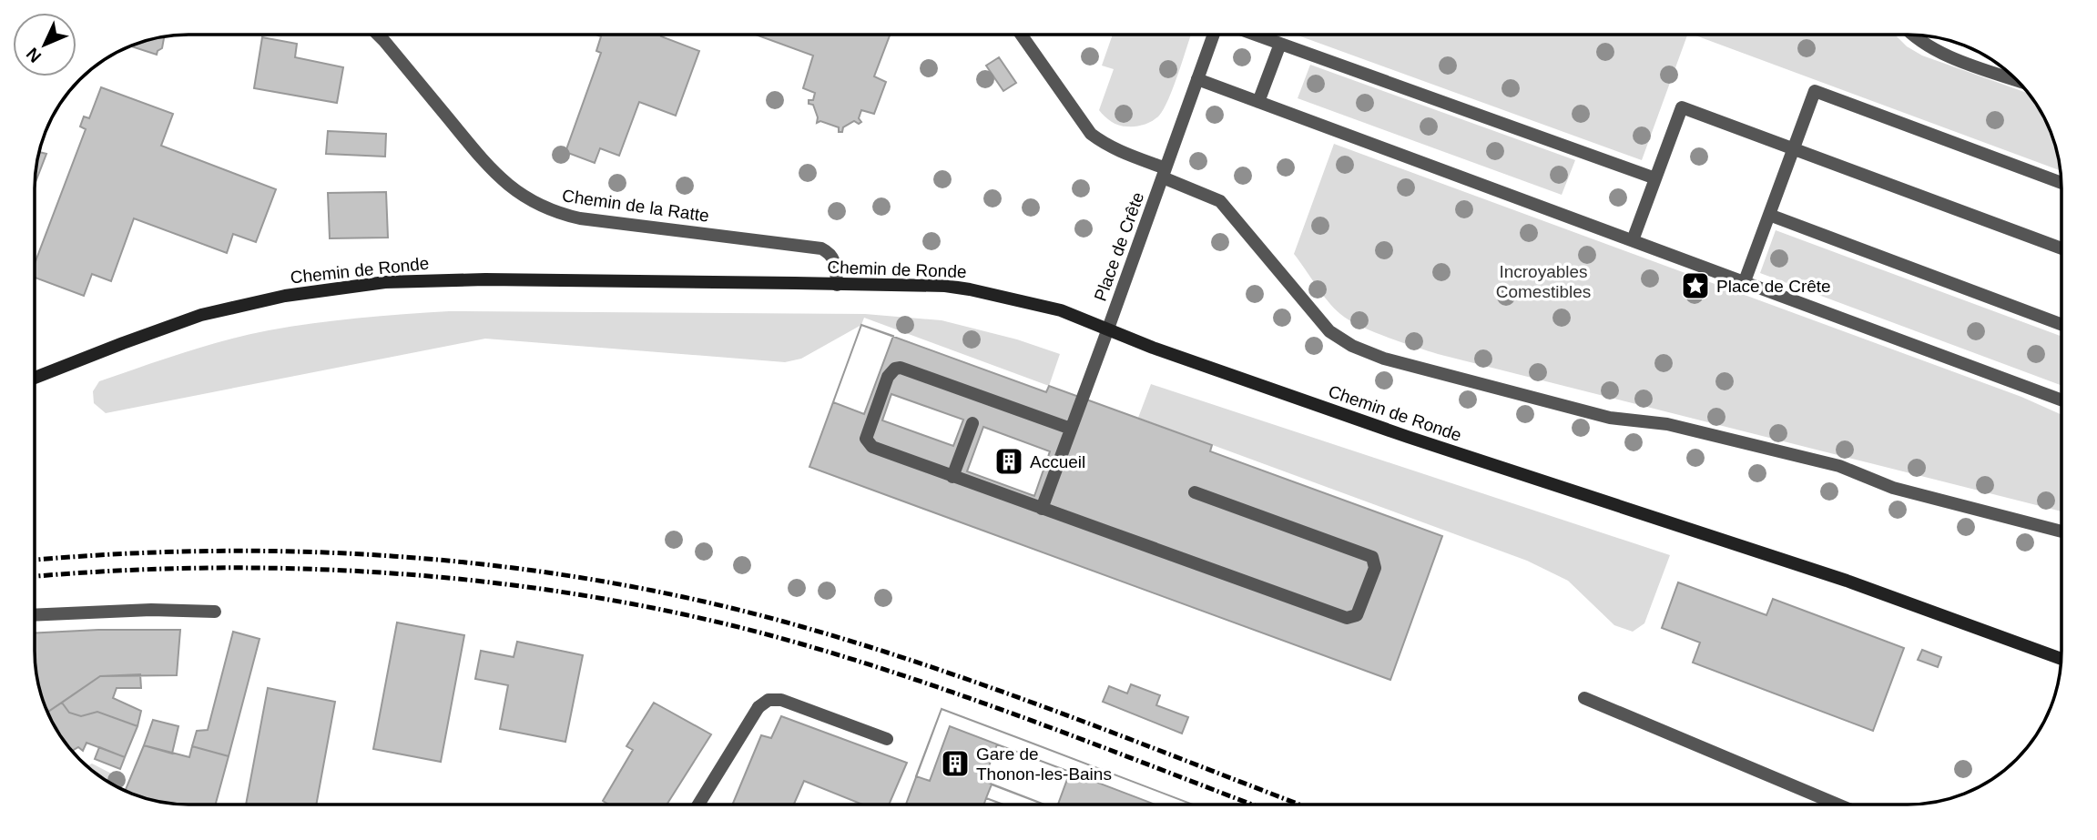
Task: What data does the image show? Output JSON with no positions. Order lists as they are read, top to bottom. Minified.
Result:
{"streets":{"main road":["Chemin de Ronde"],"street":["Chemin de la Ratte","Place de Crête"]},"crossings":[["Chemin de la Ratte","Chemin de Ronde"],["Place de Crête","Chemin de Ronde"]],"parks":["Incroyables Comestibles"],"places":{"place":["Place de Crête"],"building":["Accueil","Gare de Thonon-les-Bains"]},"north":"bottom left"}
